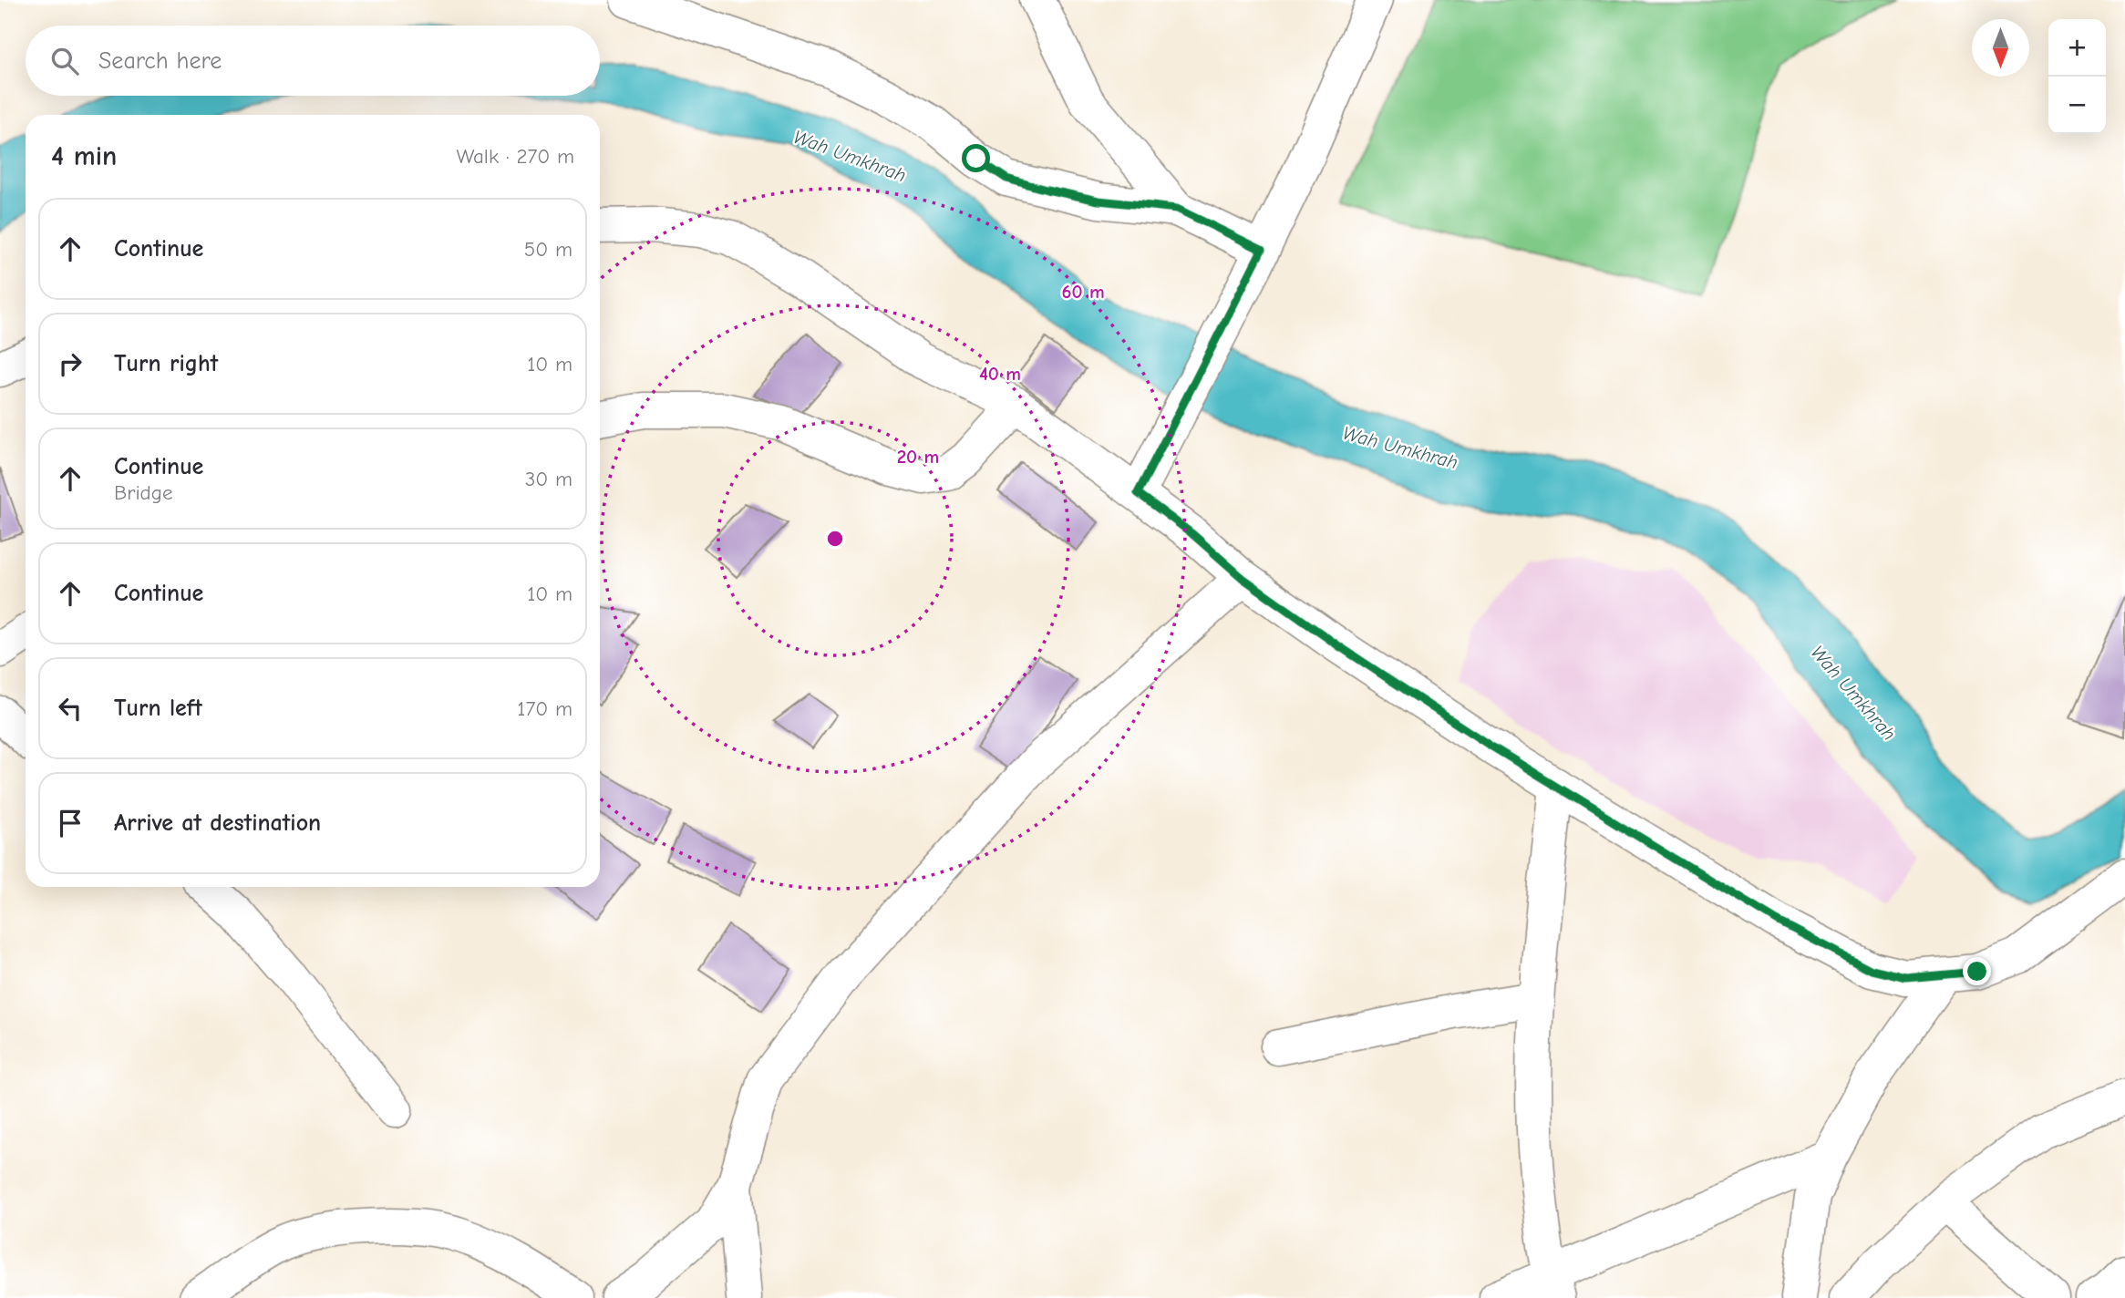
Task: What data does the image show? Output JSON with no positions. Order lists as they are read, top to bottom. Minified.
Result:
{"water":["Wah Umkhrah"],"north":"bottom","page":{"map_buttons":["+","−"],"search":"Search here","heading":["4 min","Walk · 270 m"],"list":[["Continue","50 m"],["Turn right","10 m"],["Continue","Bridge","30 m"],["Continue","10 m"],["Turn left","170 m"],"Arrive at destination"]},"rings":["60 m","40 m","20 m"]}
